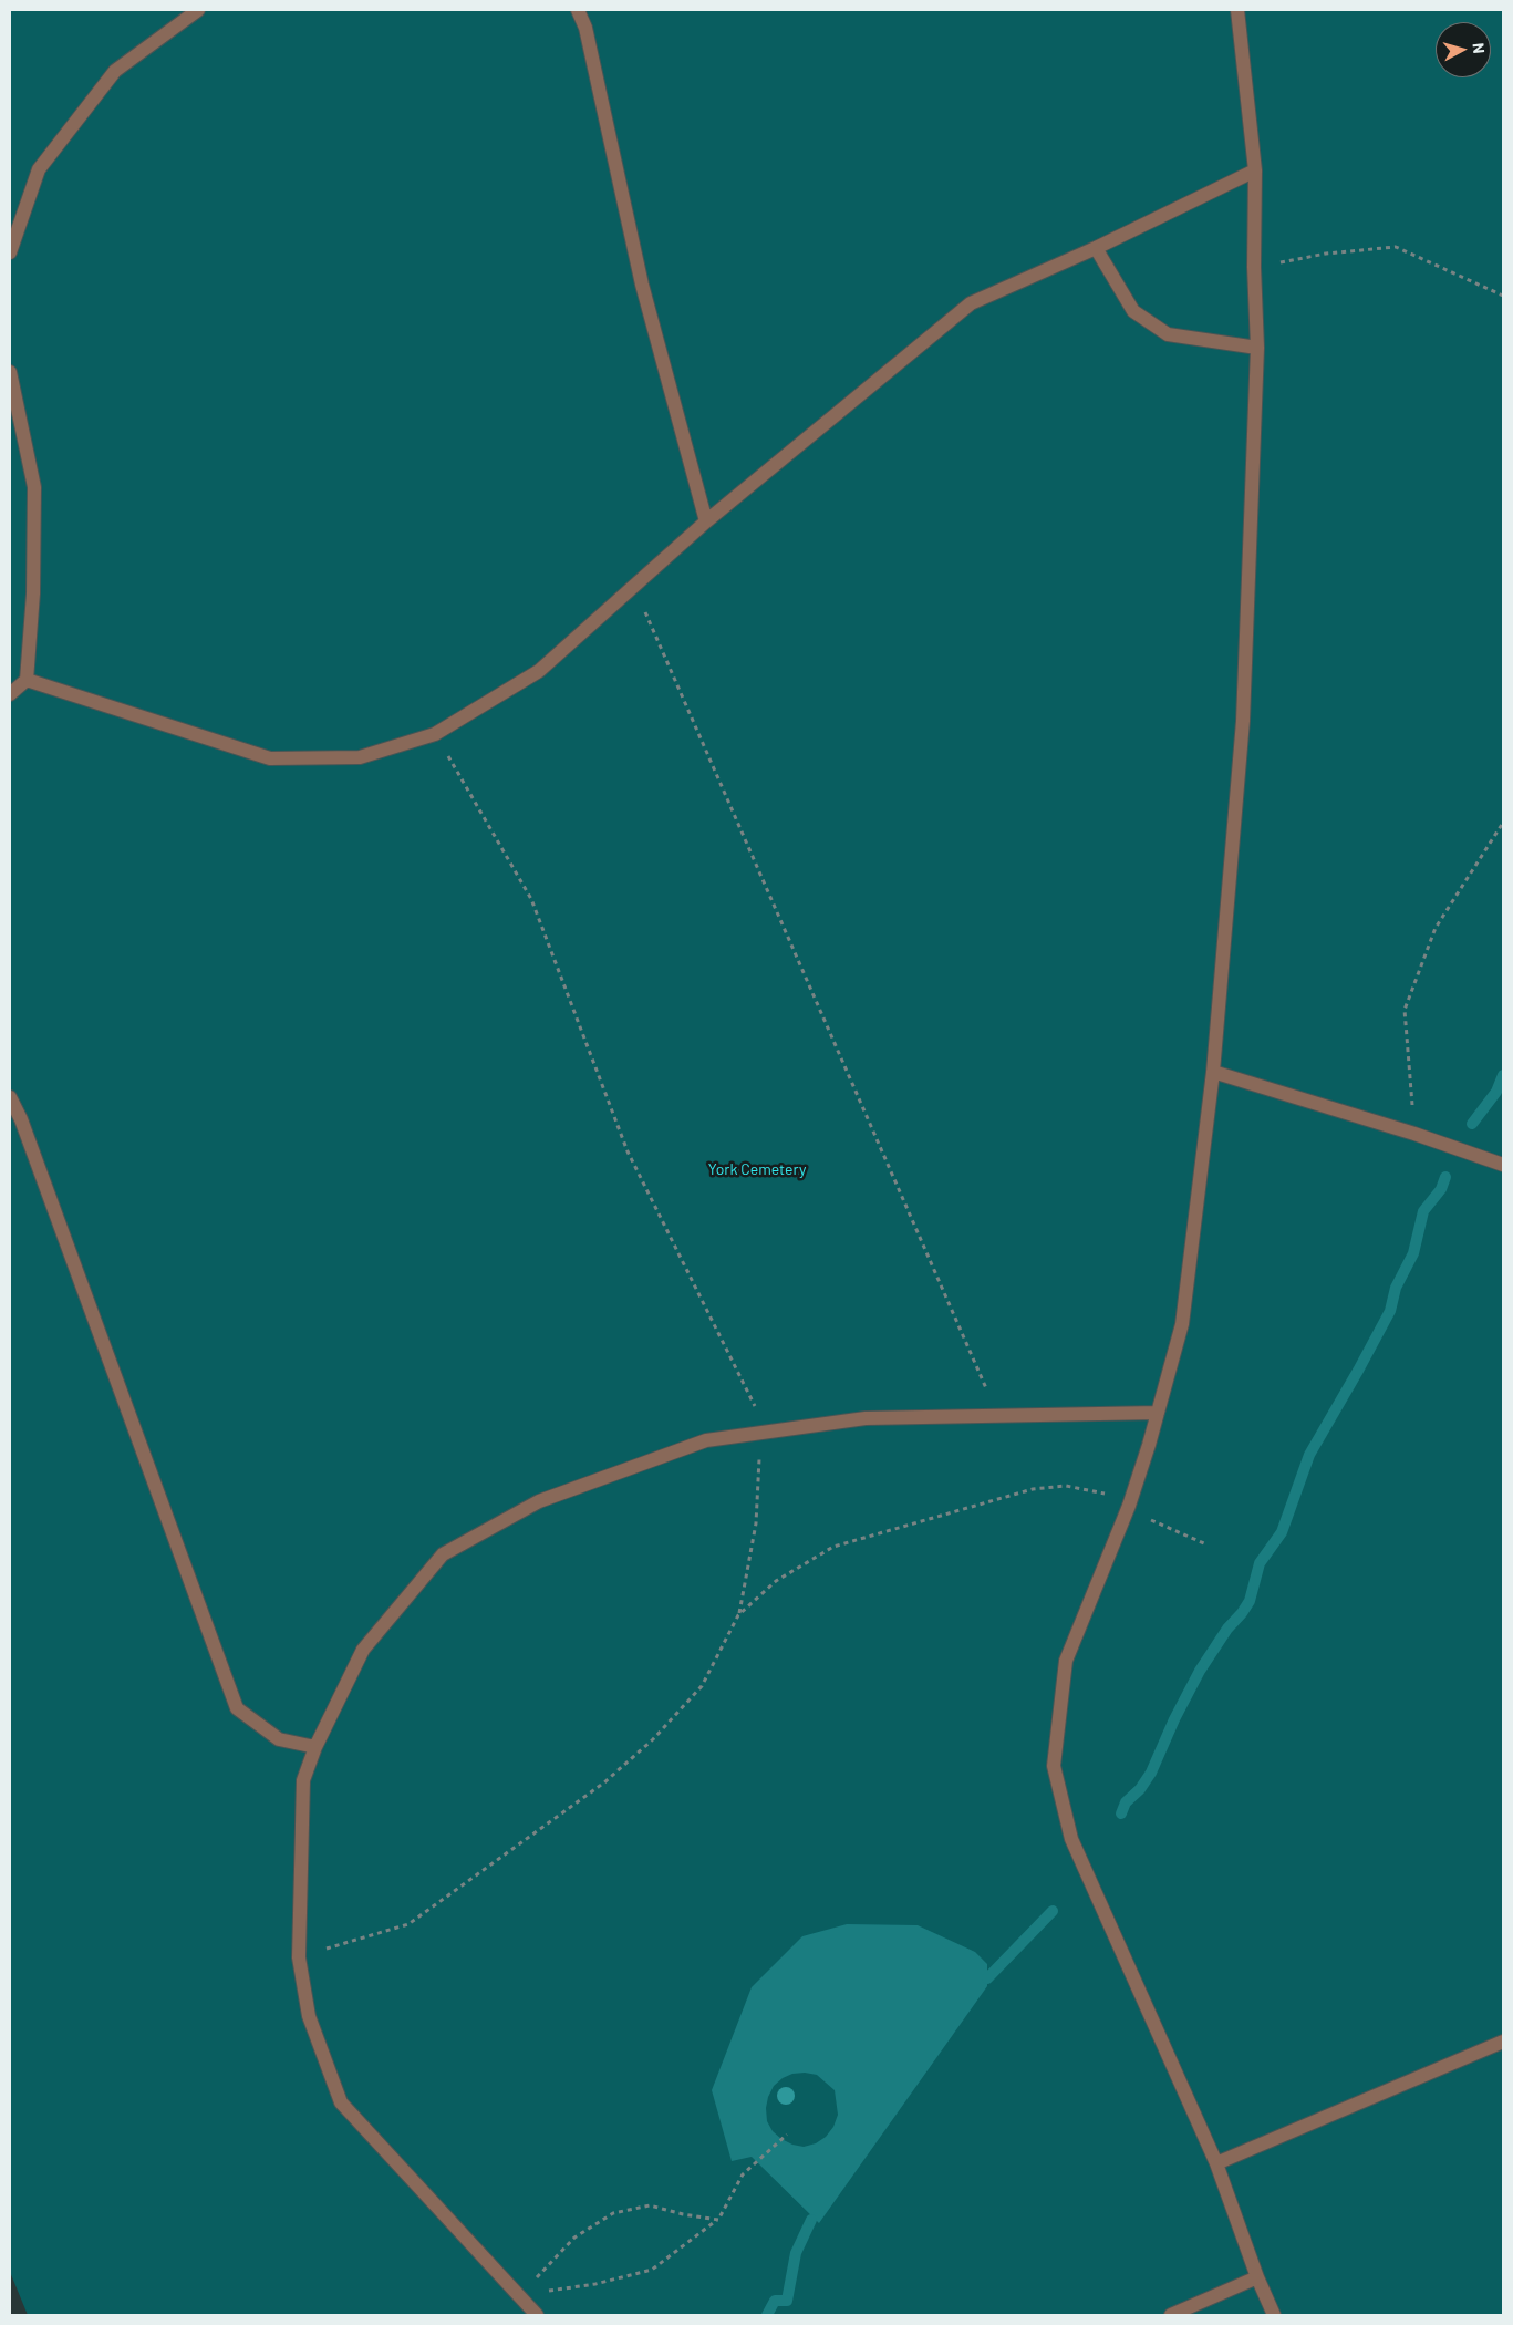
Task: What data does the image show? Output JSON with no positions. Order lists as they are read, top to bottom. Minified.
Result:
{"parks":["York Cemetery"],"north":"right"}
